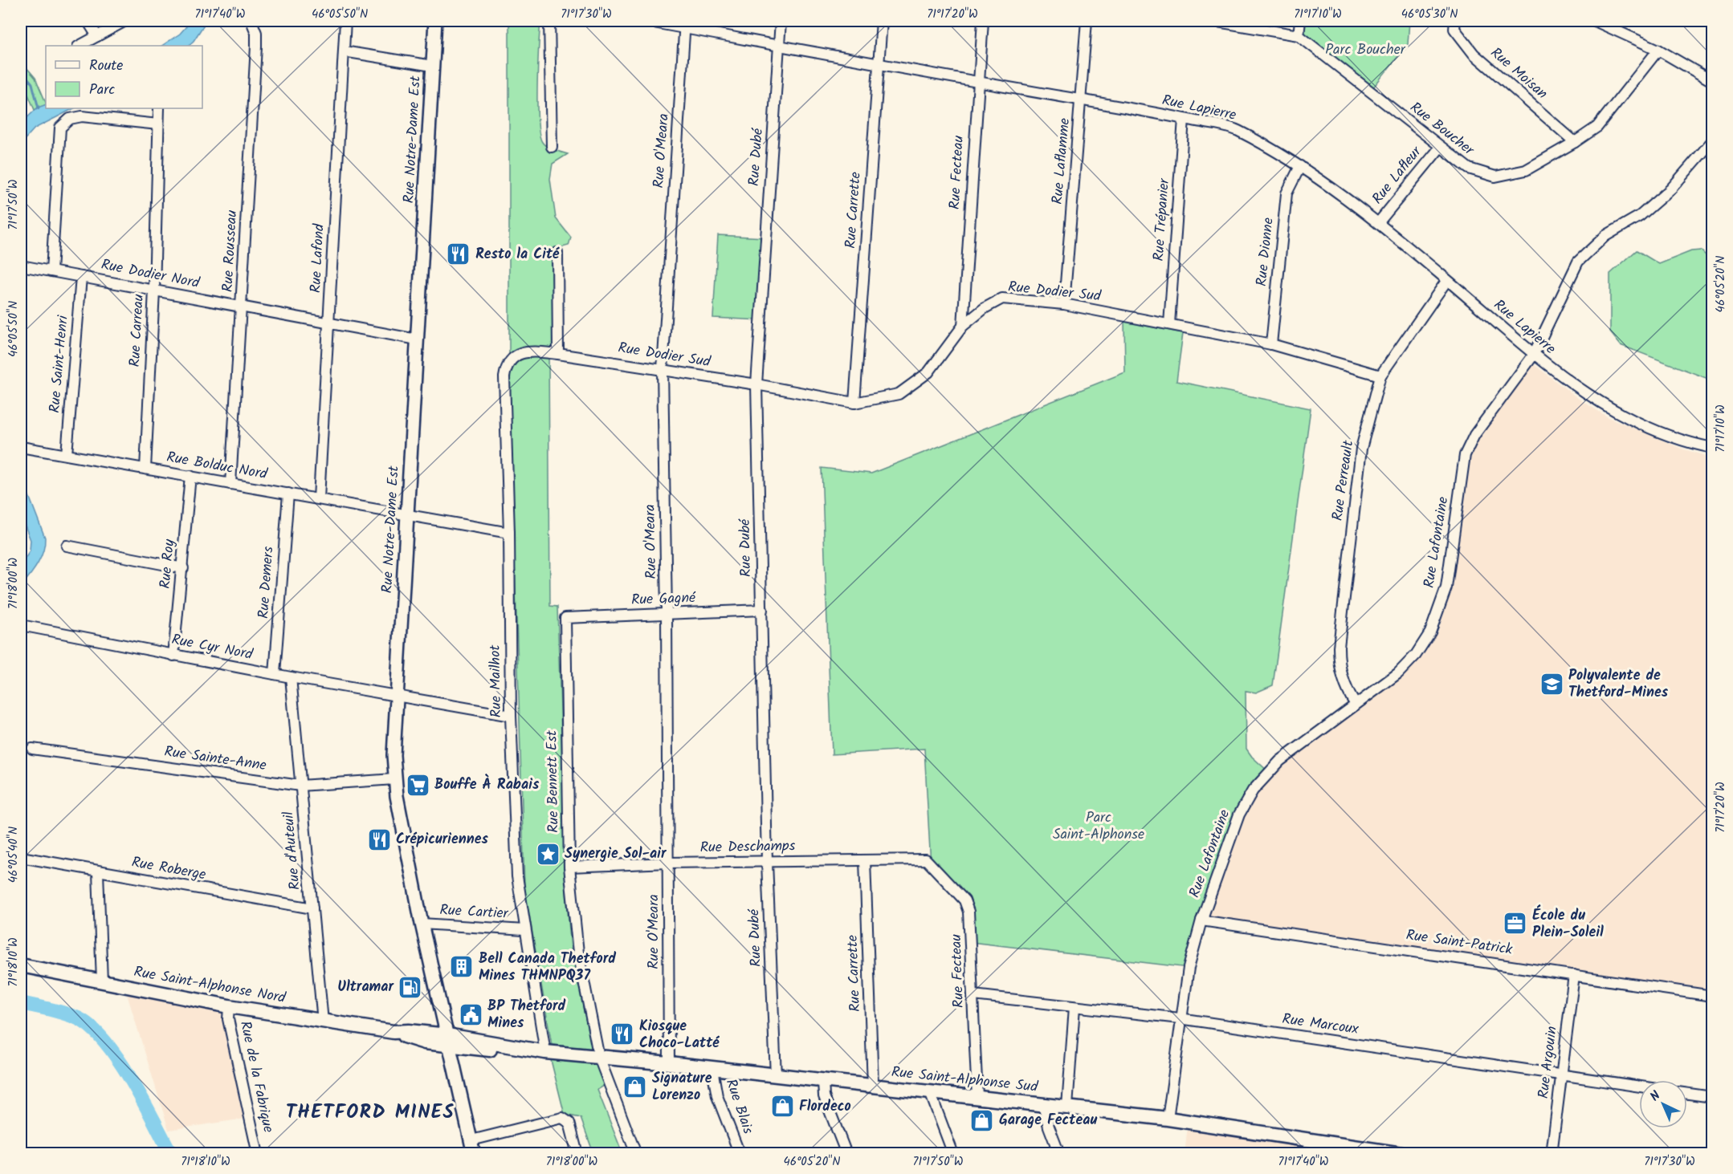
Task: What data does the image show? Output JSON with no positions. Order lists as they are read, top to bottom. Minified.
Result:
{"streets":{"main road":["Rue Saint-Alphonse Nord","Rue Saint-Alphonse Sud"],"street":["Rue Moisan","Rue Lapierre","Rue Boucher","Rue Notre-Dame Est","Rue O'Meara","Rue Dubé","Rue Laflamme","Rue Fecteau","Rue Lafleur","Rue Carrette","Rue Trépanier","Rue Rousseau","Rue Dionne","Rue Lafond","Rue Dodier Nord","Rue Dodier Sud","Rue Carreau","Rue Saint-Henri","Rue Bolduc Nord","Rue Perreault","Rue Lafontaine","Rue Roy","Rue Demers","Rue Gagné","Rue Cyr Nord","Rue Mailhot","Rue Sainte-Anne","Rue Bennett Est","Rue Deschamps","Rue d'Auteuil","Rue Roberge","Rue Cartier","Rue Saint-Patrick","Rue Marcoux","Rue Argouin","Rue de la Fabrique","Rue Blais"]},"crossings":[["Rue Moisan","Rue Boucher"],["Rue Lapierre","Rue O'Meara"],["Rue Lapierre","Rue Dubé"],["Rue Lapierre","Rue Laflamme"],["Rue Lapierre","Rue Fecteau"],["Rue Lapierre","Rue Lafleur"],["Rue Lapierre","Rue Carrette"],["Rue Lapierre","Rue Trépanier"],["Rue Lapierre","Rue Dionne"],["Rue Lapierre","Rue Perreault"],["Rue Lapierre","Rue Lafontaine"],["Rue Boucher","Rue Lafleur"],["Rue Notre-Dame Est","Rue Dodier Nord"],["Rue Notre-Dame Est","Rue Bolduc Nord"],["Rue Notre-Dame Est","Rue Cyr Nord"],["Rue Notre-Dame Est","Rue Sainte-Anne"],["Rue Notre-Dame Est","Rue Cartier"],["Rue Notre-Dame Est","Rue Saint-Alphonse Nord"],["Rue Notre-Dame Est","Rue Saint-Alphonse Sud"],["Rue O'Meara","Rue Dodier Sud"],["Rue O'Meara","Rue Gagné"],["Rue O'Meara","Rue Deschamps"],["Rue O'Meara","Rue Saint-Alphonse Sud"],["Rue Dubé","Rue Dodier Sud"],["Rue Dubé","Rue Gagné"],["Rue Dubé","Rue Deschamps"],["Rue Dubé","Rue Saint-Alphonse Sud"],["Rue Laflamme","Rue Dodier Sud"],["Rue Fecteau","Rue Dodier Sud"],["Rue Fecteau","Rue Deschamps"],["Rue Fecteau","Rue Marcoux"],["Rue Fecteau","Rue Saint-Alphonse Sud"],["Rue Carrette","Rue Dodier Sud"],["Rue Carrette","Rue Deschamps"],["Rue Carrette","Rue Saint-Alphonse Sud"],["Rue Trépanier","Rue Dodier Sud"],["Rue Rousseau","Rue Dodier Nord"],["Rue Rousseau","Rue Bolduc Nord"],["Rue Dionne","Rue Dodier Sud"],["Rue Lafond","Rue Dodier Nord"],["Rue Lafond","Rue Bolduc Nord"],["Rue Dodier Nord","Rue Carreau"],["Rue Dodier Nord","Rue Saint-Henri"],["Rue Dodier Sud","Rue Perreault"],["Rue Dodier Sud","Rue Mailhot"],["Rue Carreau","Rue Bolduc Nord"],["Rue Saint-Henri","Rue Bolduc Nord"],["Rue Bolduc Nord","Rue Roy"],["Rue Bolduc Nord","Rue Demers"],["Rue Bolduc Nord","Rue Mailhot"],["Rue Perreault","Rue Lafontaine"],["Rue Lafontaine","Rue Saint-Patrick"],["Rue Lafontaine","Rue Marcoux"],["Rue Lafontaine","Rue Saint-Alphonse Sud"],["Rue Roy","Rue Cyr Nord"],["Rue Demers","Rue Cyr Nord"],["Rue Gagné","Rue Bennett Est"],["Rue Cyr Nord","Rue Mailhot"],["Rue Cyr Nord","Rue d'Auteuil"],["Rue Mailhot","Rue Cartier"],["Rue Mailhot","Rue Saint-Alphonse Sud"],["Rue Sainte-Anne","Rue d'Auteuil"],["Rue Bennett Est","Rue Deschamps"],["Rue Bennett Est","Rue Saint-Alphonse Sud"],["Rue d'Auteuil","Rue Roberge"],["Rue d'Auteuil","Rue Saint-Alphonse Nord"],["Rue Saint-Patrick","Rue Argouin"],["Rue Saint-Alphonse Nord","Rue de la Fabrique"],["Rue Saint-Alphonse Nord","Rue Saint-Alphonse Sud"],["Rue Marcoux","Rue Argouin"],["Rue Saint-Alphonse Sud","Rue Blais"]],"districts":["THETFORD MINES"],"parks":["Parc Boucher","Parc Saint-Alphonse"],"places":{"restaurant":["Resto la Cité","Crépicuriennes","Kiosque Choco-Latté"],"school or university":["Polyvalente de Thetford-Mines"],"supermarket":["Bouffe À Rabais"],"place":["Synergie Sol-air"],"office":["École du Plein-Soleil"],"building":["Bell Canada Thetford Mines THMNPQ37"],"fuel station":["Ultramar"],"public building":["BP Thetford Mines"],"shop":["Signature Lorenzo","Flordeco","Garage Fecteau"]},"legend":["Route","Parc"],"north":"top left","coordinates":["71°17'40\"W","46°05'50\"N","71°17'30\"W","71°17'20\"W","71°17'10\"W","46°05'30\"N","71°17'50\"W","46°05'20\"N","71°18'00\"W","46°05'40\"N","71°18'10\"W"]}
